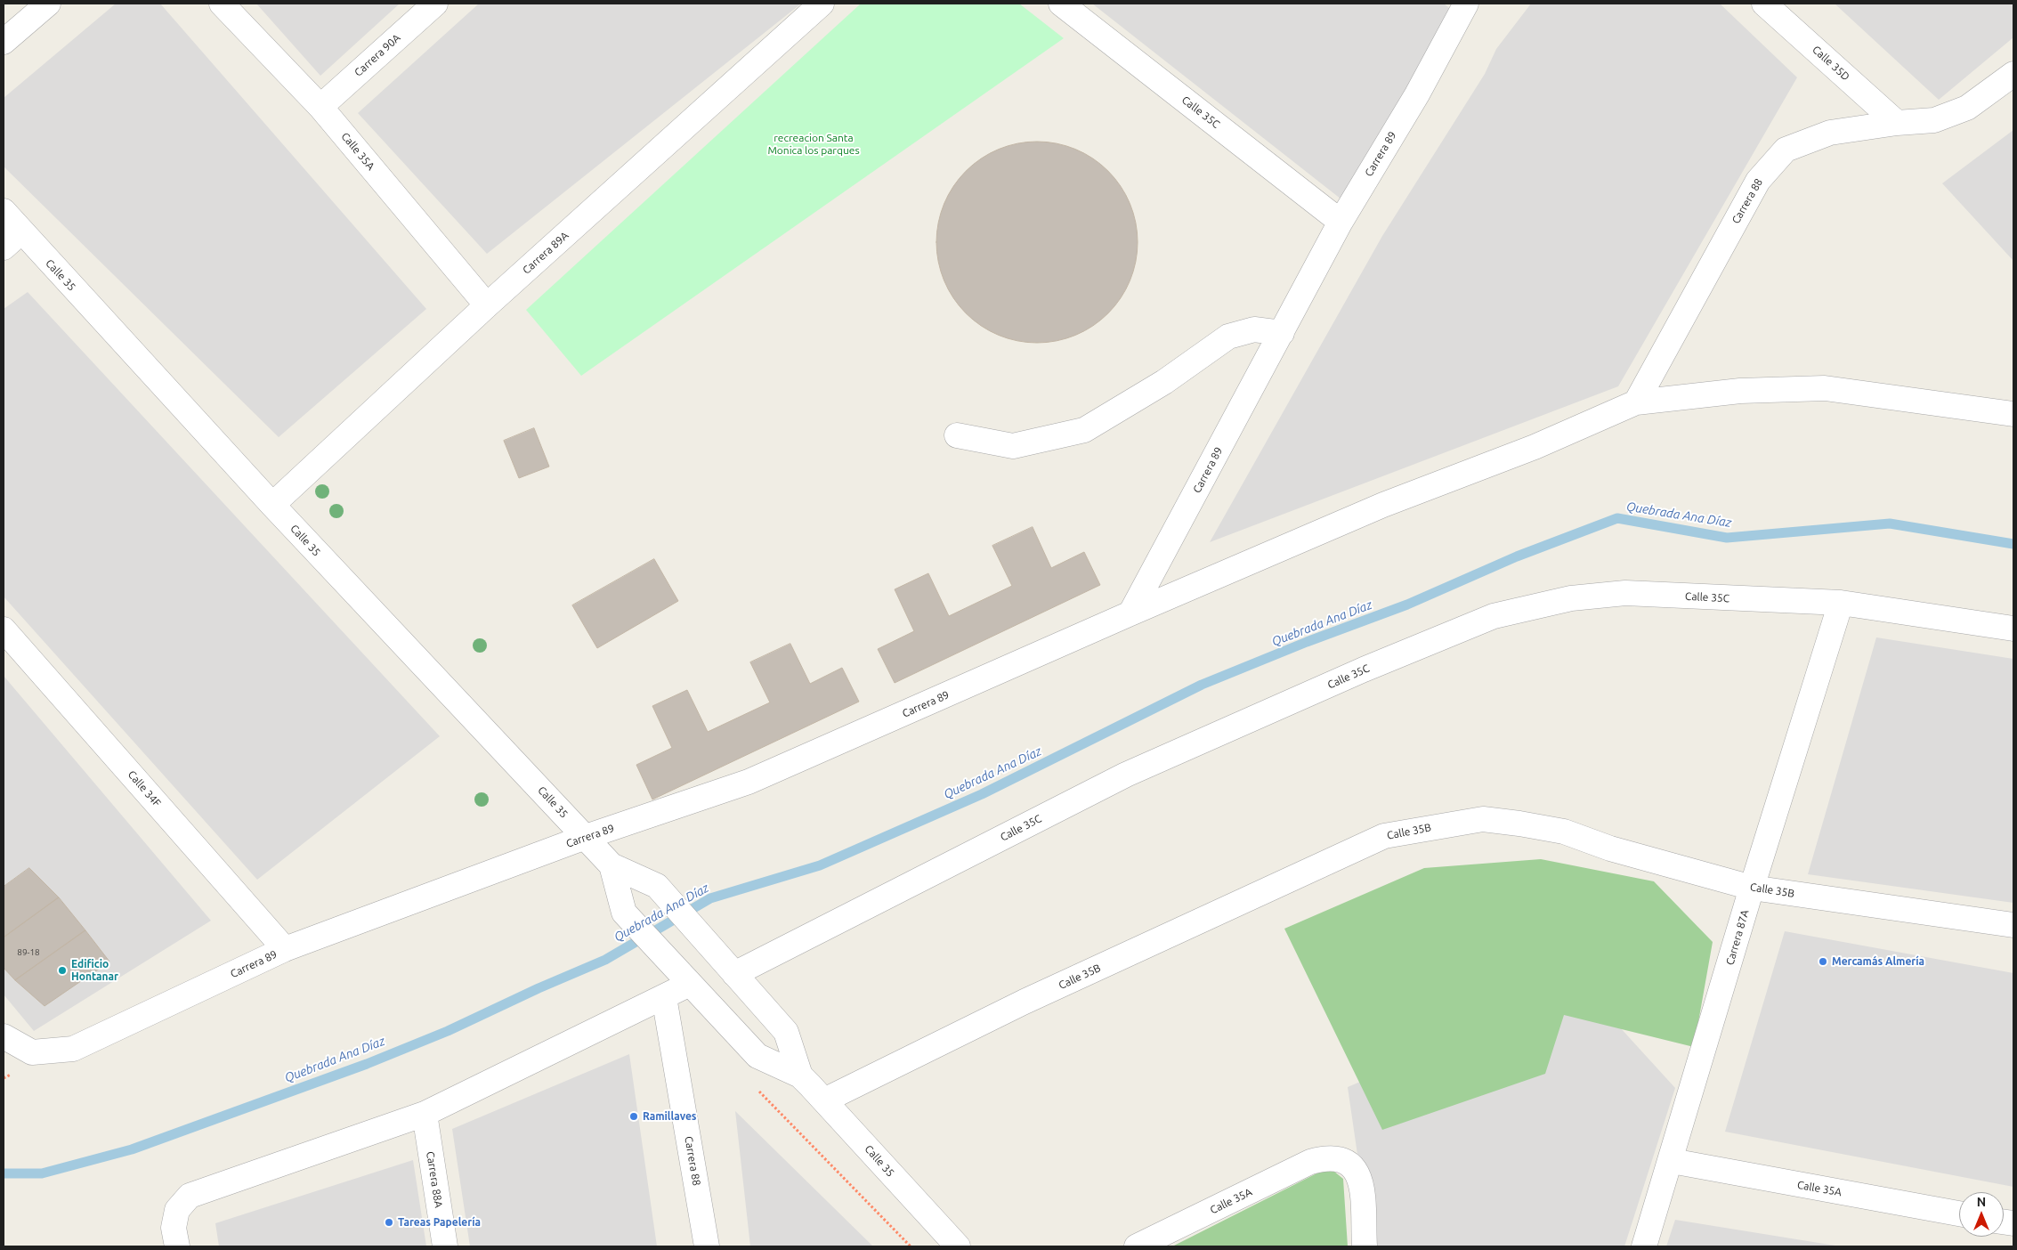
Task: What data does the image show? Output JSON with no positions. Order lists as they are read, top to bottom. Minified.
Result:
{"streets":{"street":["Carrera 90A","Calle 35D","Calle 35C","Calle 35A","Carrera 89","Carrera 88","Carrera 89A","Calle 35","Calle 34F","Calle 35B","Carrera 87A","Carrera 88A"]},"crossings":[["Carrera 90A","Calle 35A"],["Calle 35D","Carrera 88"],["Calle 35C","Carrera 89"],["Calle 35C","Calle 35"],["Calle 35C","Carrera 87A"],["Calle 35A","Carrera 89A"],["Calle 35A","Carrera 87A"],["Carrera 89","Calle 35"],["Carrera 89","Calle 34F"],["Carrera 89A","Calle 35"],["Calle 35","Calle 35B"],["Calle 35B","Carrera 87A"]],"water":["Quebrada Ana Díaz"],"parks":["recreacion Santa Monica los parques"],"places":["Mercamás Almería","Edificio Hontanar","Ramillaves","Tareas Papelería"],"house_numbers":["89-18"],"north":"top"}
